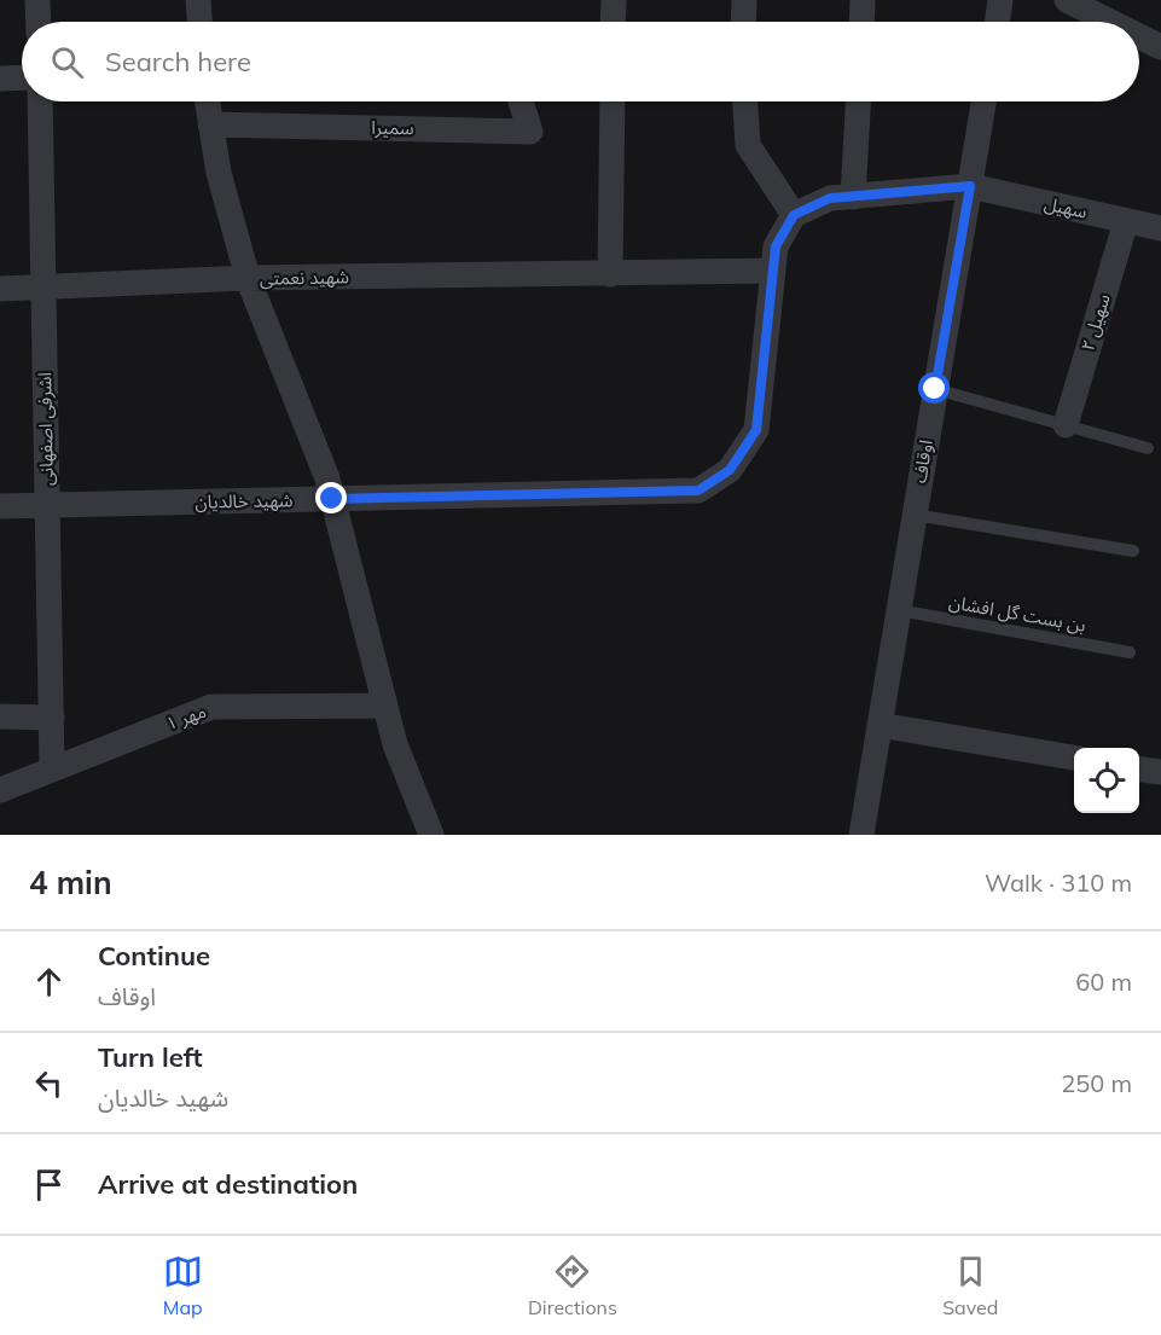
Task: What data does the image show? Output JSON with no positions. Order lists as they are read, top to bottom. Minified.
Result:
{"streets":{"street":["سمیرا","سهیل","شهید نعمتی","سهیل ۲","اشرفی اصفهانی","اوقاف","شهید خالدیان","مهر ۱"],"lane":["بن بست گل افشان"]},"crossings":[["سهیل","سهیل ۲"],["سهیل","اوقاف"],["شهید نعمتی","اشرفی اصفهانی"],["شهید نعمتی","شهید خالدیان"],["اشرفی اصفهانی","شهید خالدیان"],["اشرفی اصفهانی","مهر ۱"],["اوقاف","بن بست گل افشان"]],"page":{"search":"Search here","heading":["4 min","Walk · 310 m"],"list":[["Continue","اوقاف","60 m"],["Turn left","شهید خالدیان","250 m"],"Arrive at destination"],"nav":["Map","Directions","Saved"]}}
